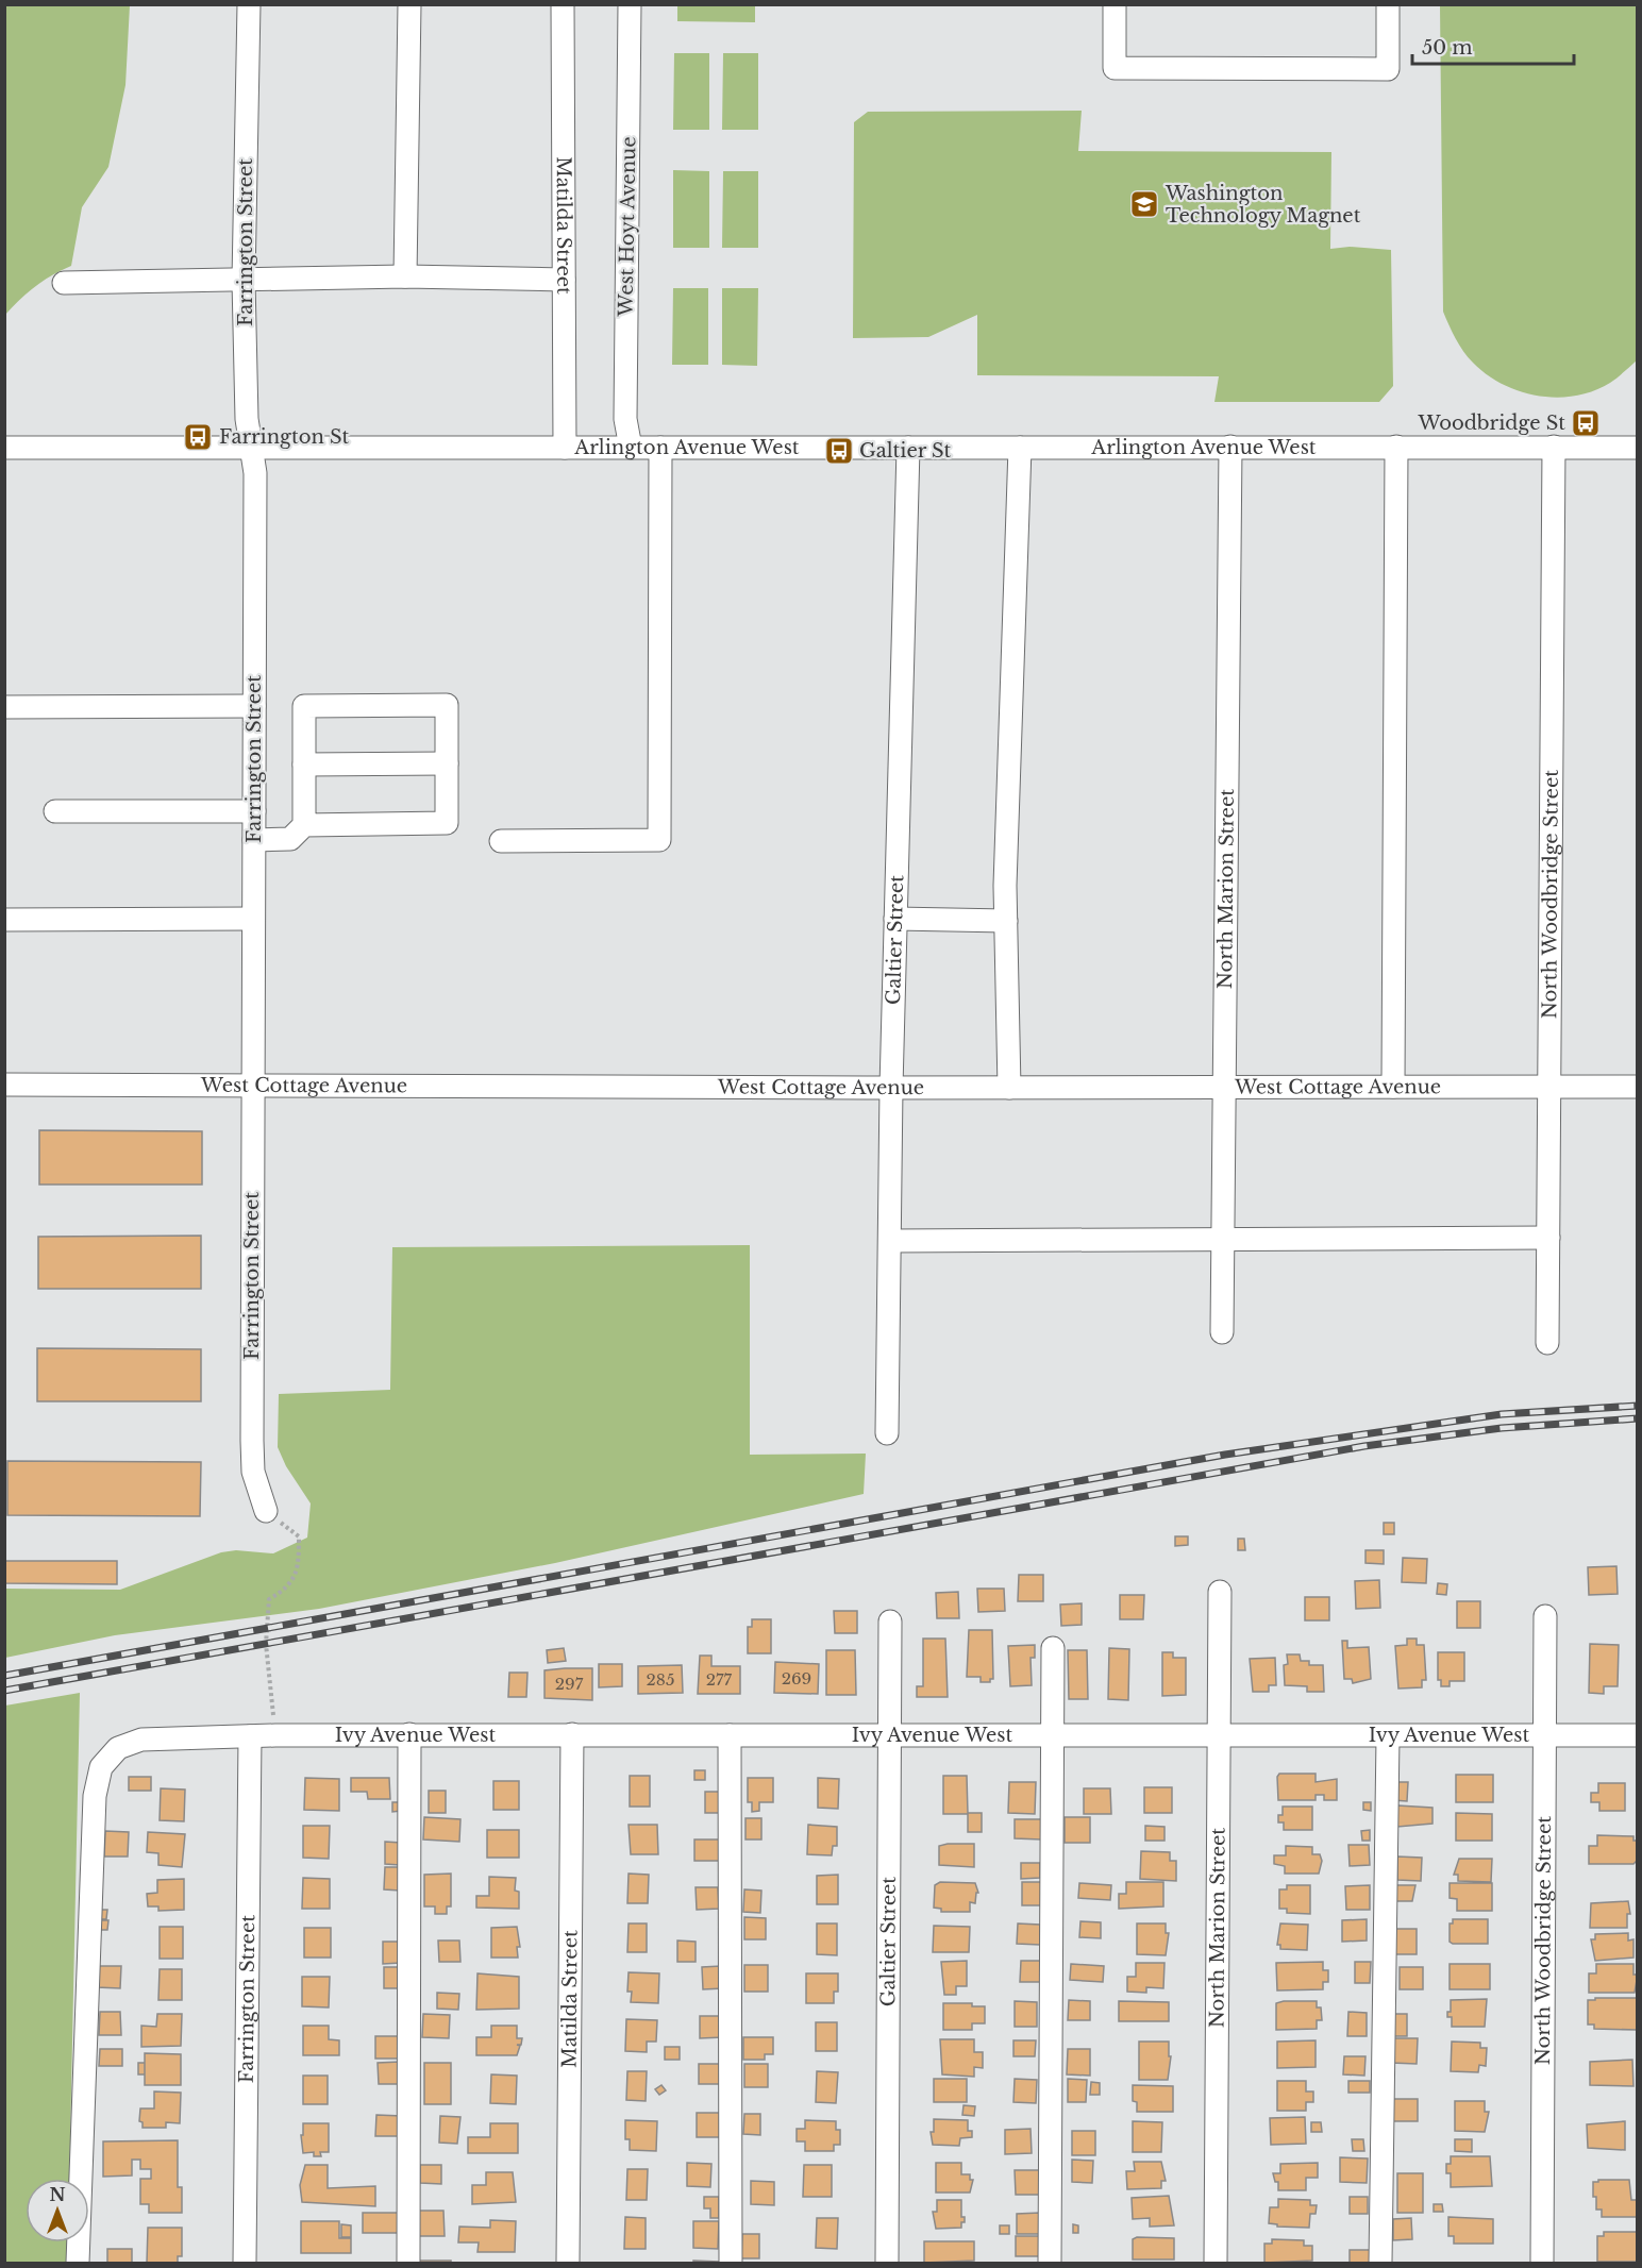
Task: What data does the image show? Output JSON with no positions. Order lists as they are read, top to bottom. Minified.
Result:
{"streets":{"street":["Matilda Street","West Hoyt Avenue","Farrington Street","Arlington Avenue West","North Marion Street","North Woodbridge Street","Galtier Street","West Cottage Avenue","Ivy Avenue West"]},"crossings":[["Matilda Street","Arlington Avenue West"],["Matilda Street","Ivy Avenue West"],["West Hoyt Avenue","Arlington Avenue West"],["Farrington Street","Arlington Avenue West"],["Farrington Street","West Cottage Avenue"],["Farrington Street","Ivy Avenue West"],["Arlington Avenue West","North Marion Street"],["Arlington Avenue West","North Woodbridge Street"],["Arlington Avenue West","Galtier Street"],["North Marion Street","West Cottage Avenue"],["North Marion Street","Ivy Avenue West"],["North Woodbridge Street","West Cottage Avenue"],["North Woodbridge Street","Ivy Avenue West"],["Galtier Street","West Cottage Avenue"],["Galtier Street","Ivy Avenue West"]],"places":{"school or university":["Washington Technology Magnet"],"bus stop":["Woodbridge St","Farrington St","Galtier St"]},"house_numbers":["269","285","277","297"],"scale_bar":"50 m","north":"top"}
